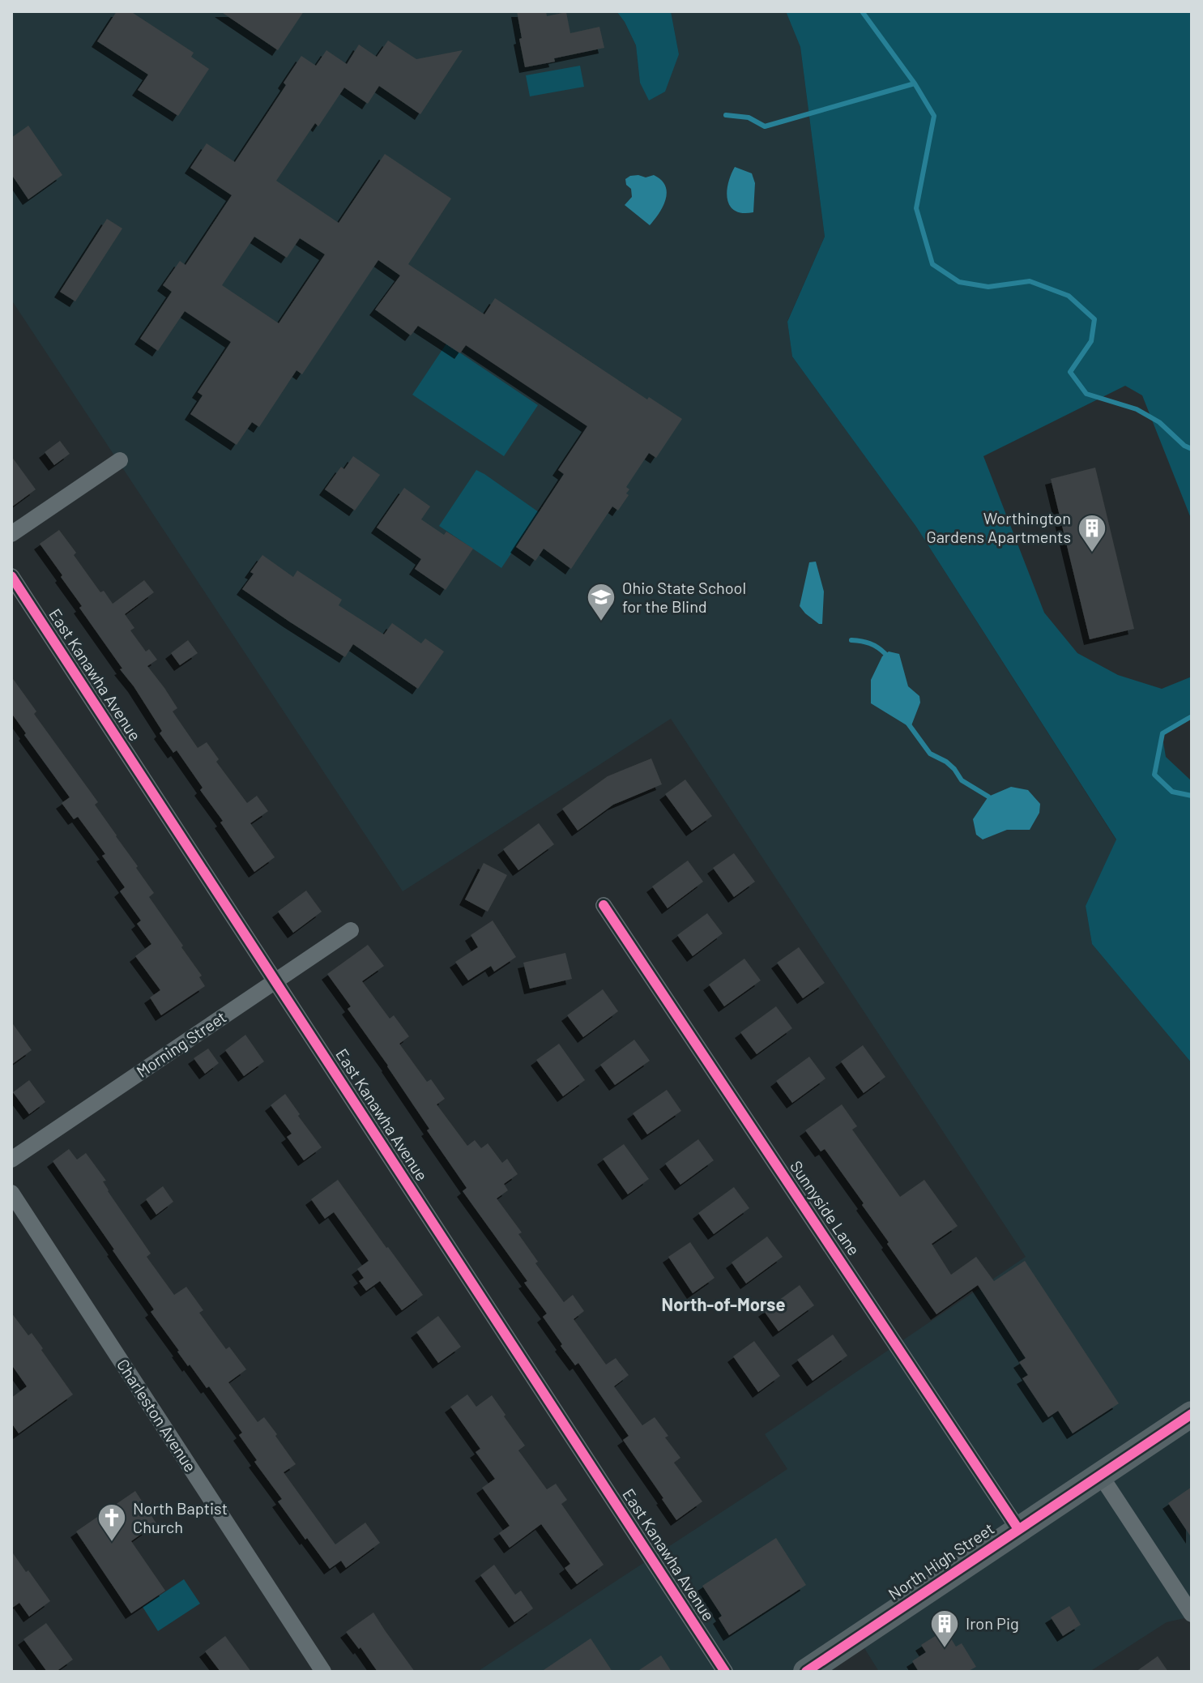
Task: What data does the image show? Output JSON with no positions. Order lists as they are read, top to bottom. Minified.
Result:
{"streets":{"main road":["North High Street"],"street":["East Kanawha Avenue","Morning Street","Sunnyside Lane","Charleston Avenue"]},"crossings":[["East Kanawha Avenue","Morning Street"],["Sunnyside Lane","North High Street"]],"districts":["North-of-Morse"],"places":{"building":["Worthington Gardens Apartments","Iron Pig"],"school or university":["Ohio State School for the Blind"],"church":["North Baptist Church"]}}
